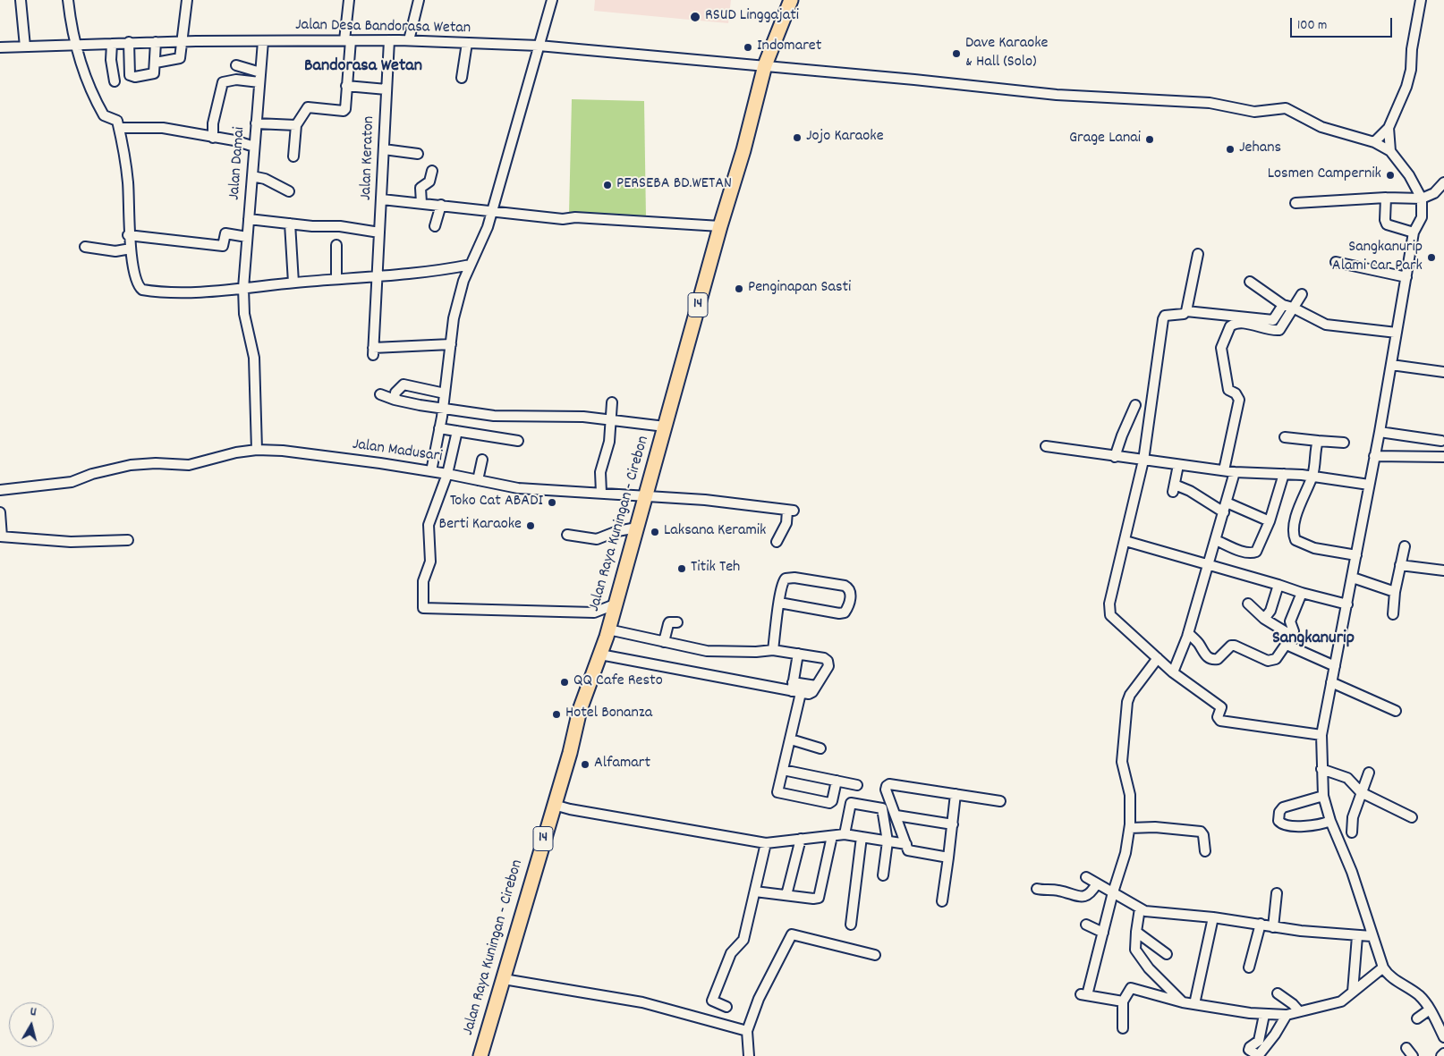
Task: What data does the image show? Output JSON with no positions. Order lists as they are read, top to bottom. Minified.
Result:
{"streets":{"highway":["14","Jalan Raya Kuningan - Cirebon"],"street":["Jalan Desa Bandorasa Wetan","Jalan Keraton","Jalan Damai","Jalan Madusari"]},"crossings":[["Jalan Desa Bandorasa Wetan","Jalan Keraton"],["Jalan Desa Bandorasa Wetan","Jalan Damai"],["Jalan Desa Bandorasa Wetan","Jalan Raya Kuningan - Cirebon"],["Jalan Damai","Jalan Madusari"],["Jalan Madusari","Jalan Raya Kuningan - Cirebon"]],"districts":["Bandorasa Wetan","Sangkanurip"],"places":["RSUD Linggajati","Indomaret","Dave Karaoke & Hall (Solo)","Jojo Karaoke","Grage Lanai","Jehans","Losmen Campernik","PERSEBA BD.WETAN","Sangkanurip Alami Car Park","Penginapan Sasti","Toko Cat ABADI","Berti Karaoke","Laksana Keramik","Titik Teh","QQ Cafe Resto","Hotel Bonanza","Alfamart"],"scale_bar":"100 m","north":"top"}
